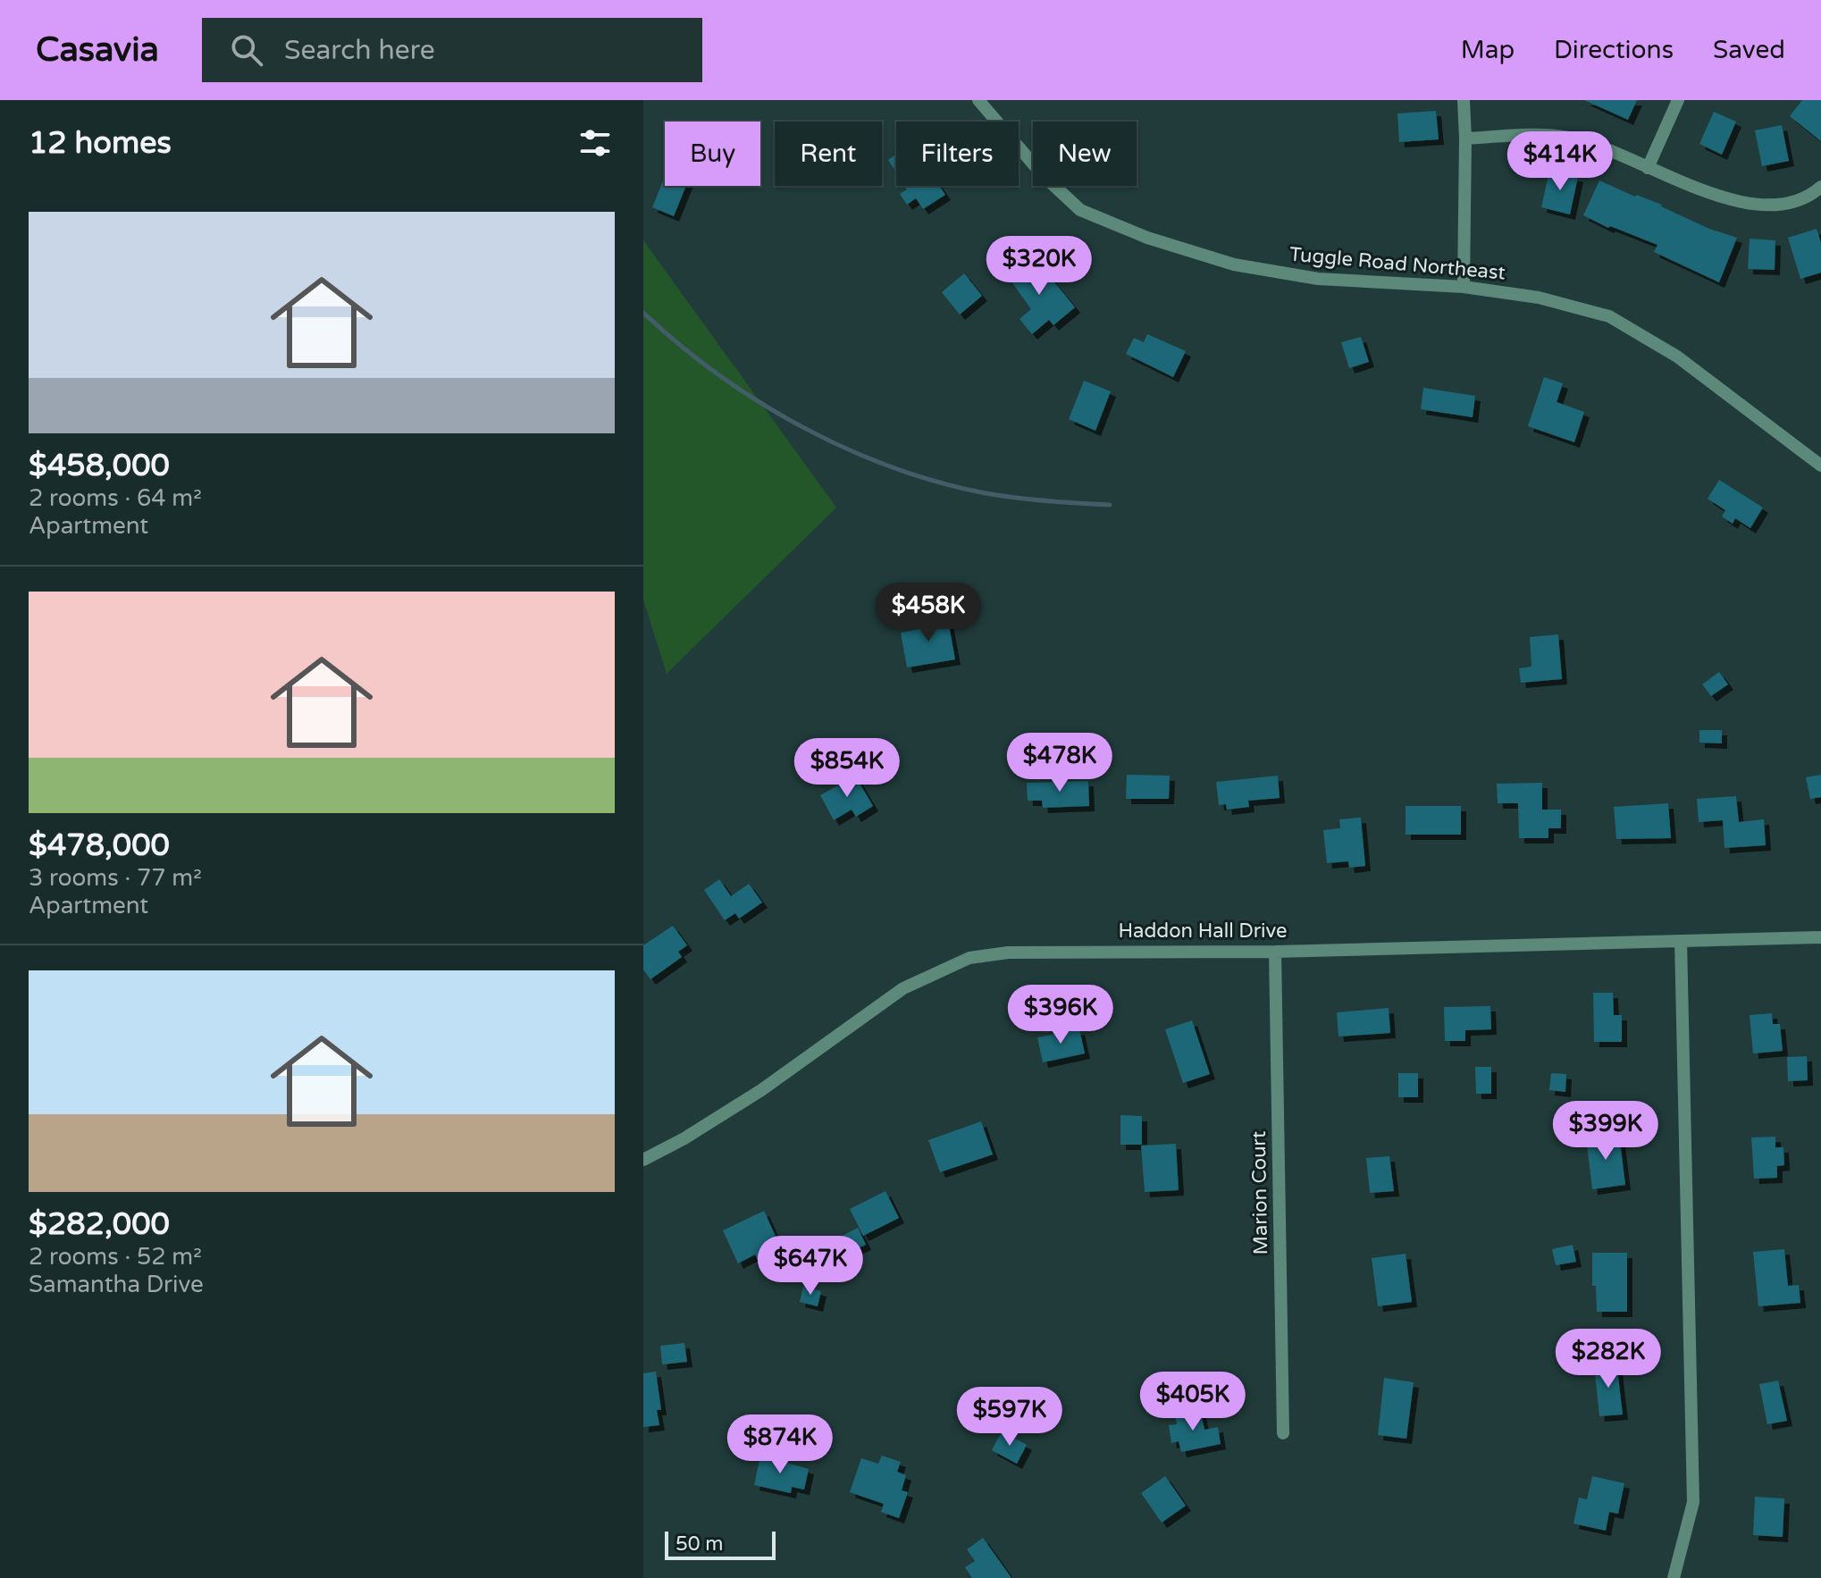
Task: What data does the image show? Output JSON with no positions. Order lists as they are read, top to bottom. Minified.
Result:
{"streets":{"street":["Tuggle Road Northeast","Haddon Hall Drive","Marion Court"]},"crossings":[["Haddon Hall Drive","Marion Court"]],"scale_bar":"50 m","page":{"header":"Casavia","search":"Search here","nav":["Map","Directions","Saved"],"heading":"12 homes","chip":["Buy","Rent","Filters","New"],"price":["$414K","$320K","$458K","$478K","$854K","$396K","$399K","$647K","$282K","$405K","$597K","$874K"],"list":[{"name":"$458,000","note":"2 rooms · 64 m² · Apartment"},{"name":"$478,000","note":"3 rooms · 77 m² · Apartment"},{"name":"$282,000","note":"2 rooms · 52 m² · Samantha Drive"}],"scale":"50 m"}}
